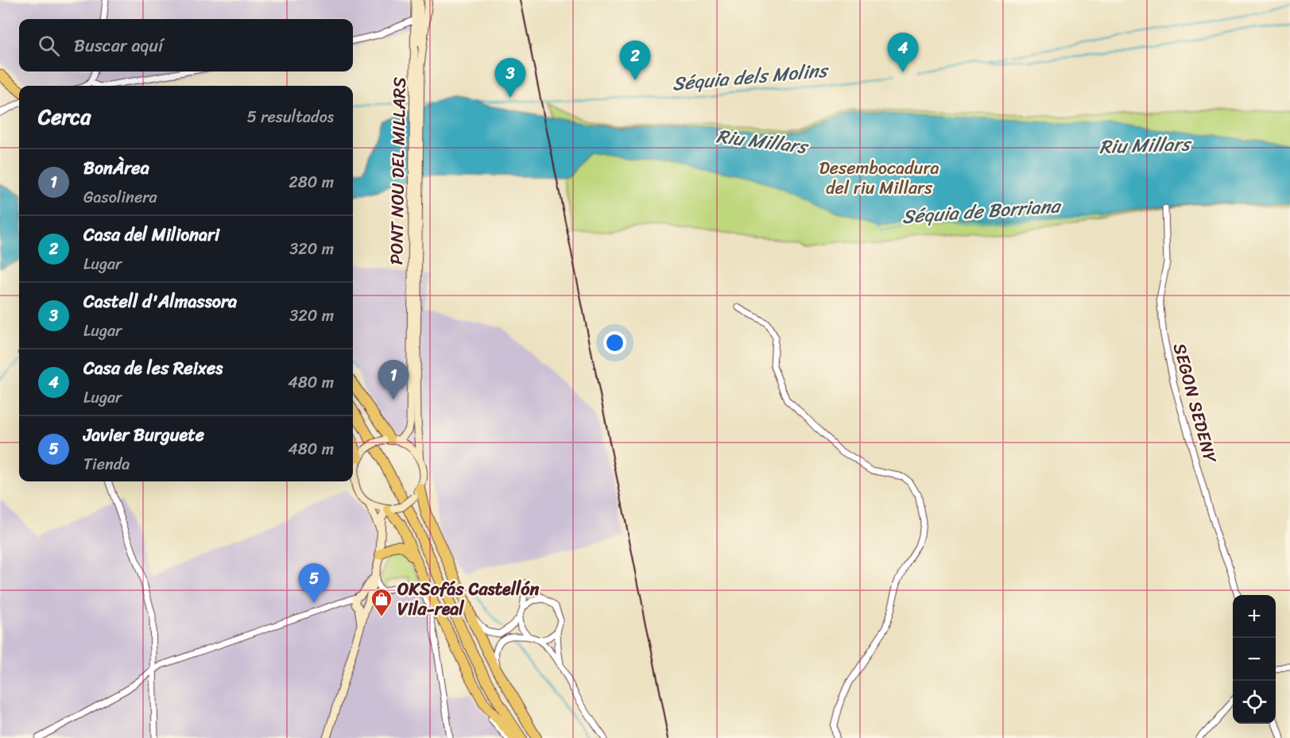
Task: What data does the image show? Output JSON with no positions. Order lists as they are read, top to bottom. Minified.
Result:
{"streets":{"main road":["PONT NOU DEL MILLARS"],"street":["SEGON SEDENY"]},"water":["Séquia dels Molins","Riu Millars","Séquia de Borriana"],"parks":["Desembocadura del riu Millars"],"places":{"shop":["OKSofás Castellón Vila-real"]},"page":{"search":"Buscar aquí","pins":["4","2","3","1","5"],"heading":["Cerca","5 resultados"],"list":[{"mark":"1","name":"BonÀrea","note":"Gasolinera","value":"280 m"},{"mark":"2","name":"Casa del Milionari","note":"Lugar","value":"320 m"},{"mark":"3","name":"Castell d'Almassora","note":"Lugar","value":"320 m"},{"mark":"4","name":"Casa de les Reixes","note":"Lugar","value":"480 m"},{"mark":"5","name":"Javier Burguete","note":"Tienda","value":"480 m"}],"map_buttons":["+","−"]}}
